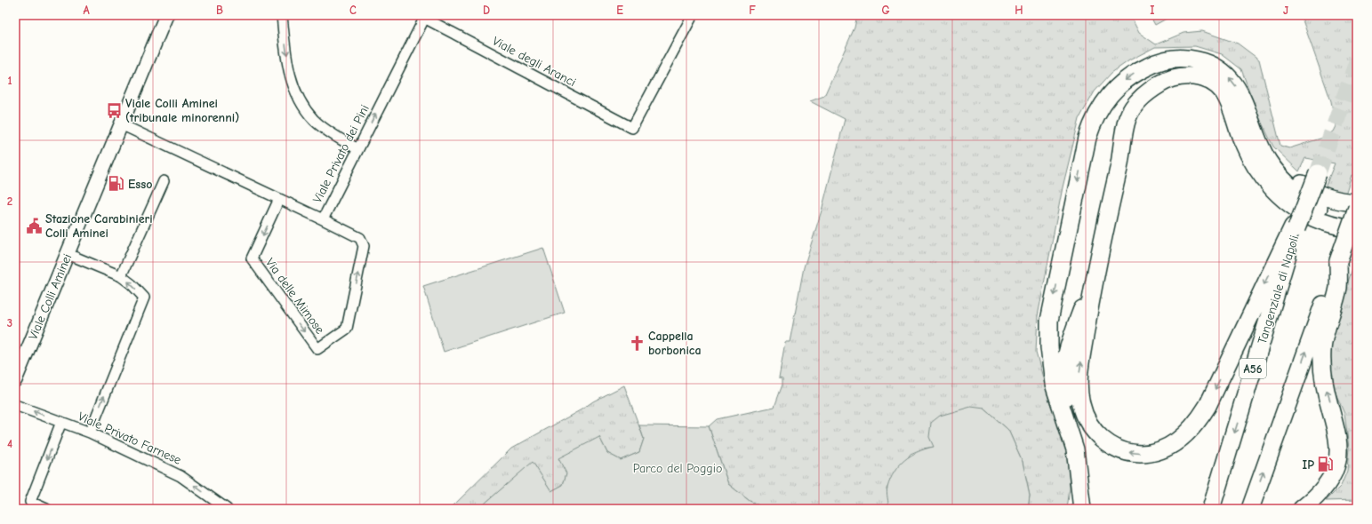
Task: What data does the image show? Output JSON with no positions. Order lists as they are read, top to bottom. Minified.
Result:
{"streets":{"highway":["Tangenziale di Napoli","A56"],"main road":["Viale Colli Aminei"],"street":["Viale degli Aranci","Viale Privato dei Pini","Via delle Mimose","Viale Privato Farnese"]},"crossings":[["Viale degli Aranci","Viale Privato dei Pini"],["Viale Privato dei Pini","Via delle Mimose"],["Viale Privato dei Pini","Viale Colli Aminei"]],"one_way":["Viale Privato Farnese"],"parks":["Parco del Poggio"],"places":{"bus stop":["Viale Colli Aminei (tribunale minorenni)"],"fuel station":["Esso","IP"],"public building":["Stazione Carabinieri Colli Aminei"],"church":["Cappella borbonica"]},"grid":{"columns":["A","B","C","D","E","F","G","H","I","J"],"rows":["1","2","3","4"]}}
